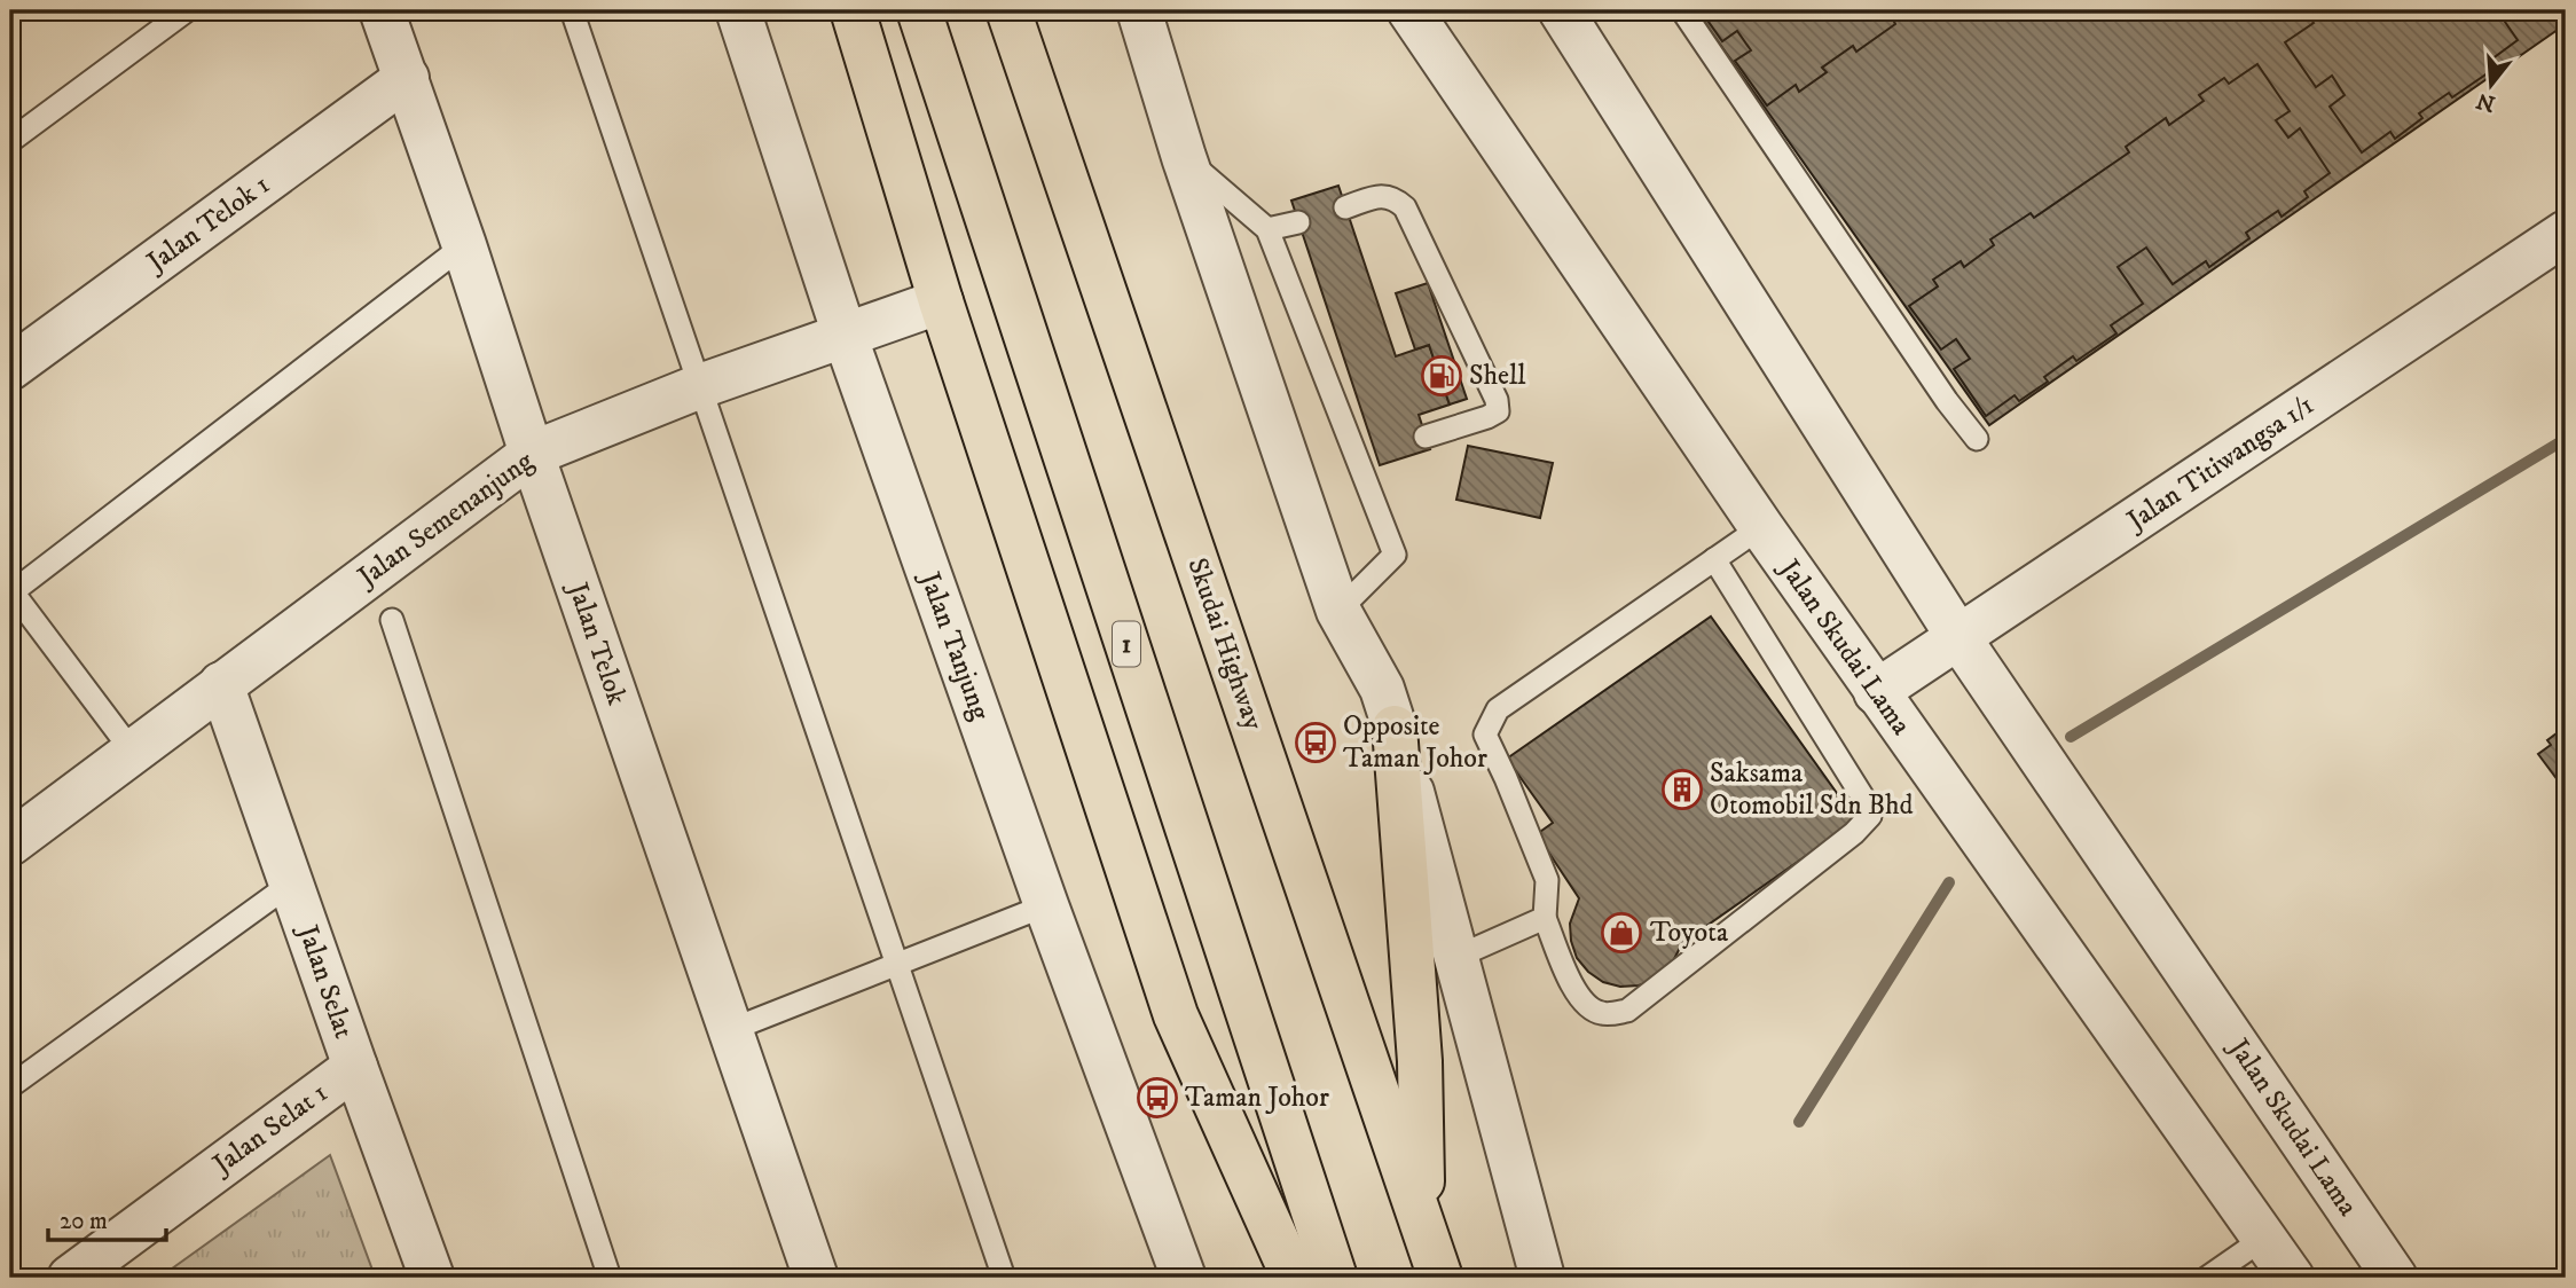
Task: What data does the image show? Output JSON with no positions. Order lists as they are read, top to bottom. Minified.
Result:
{"streets":{"main road":["1","Skudai Highway"],"street":["Jalan Telok 1","Jalan Titiwangsa 1/1","Jalan Semenanjung","Jalan Telok","Jalan Tanjung","Jalan Skudai Lama","Jalan Selat","Jalan Selat 1"]},"crossings":[["Jalan Telok 1","Jalan Telok"],["Jalan Titiwangsa 1/1","Jalan Skudai Lama"],["Jalan Semenanjung","Jalan Telok"],["Jalan Semenanjung","Jalan Tanjung"],["Jalan Semenanjung","Jalan Selat"],["Jalan Selat","Jalan Selat 1"]],"places":{"fuel station":["Shell"],"bus stop":["Opposite Taman Johor","Taman Johor"],"building":["Saksama Otomobil Sdn Bhd"],"shop":["Toyota"]},"scale_bar":"20 m","north":"bottom"}
